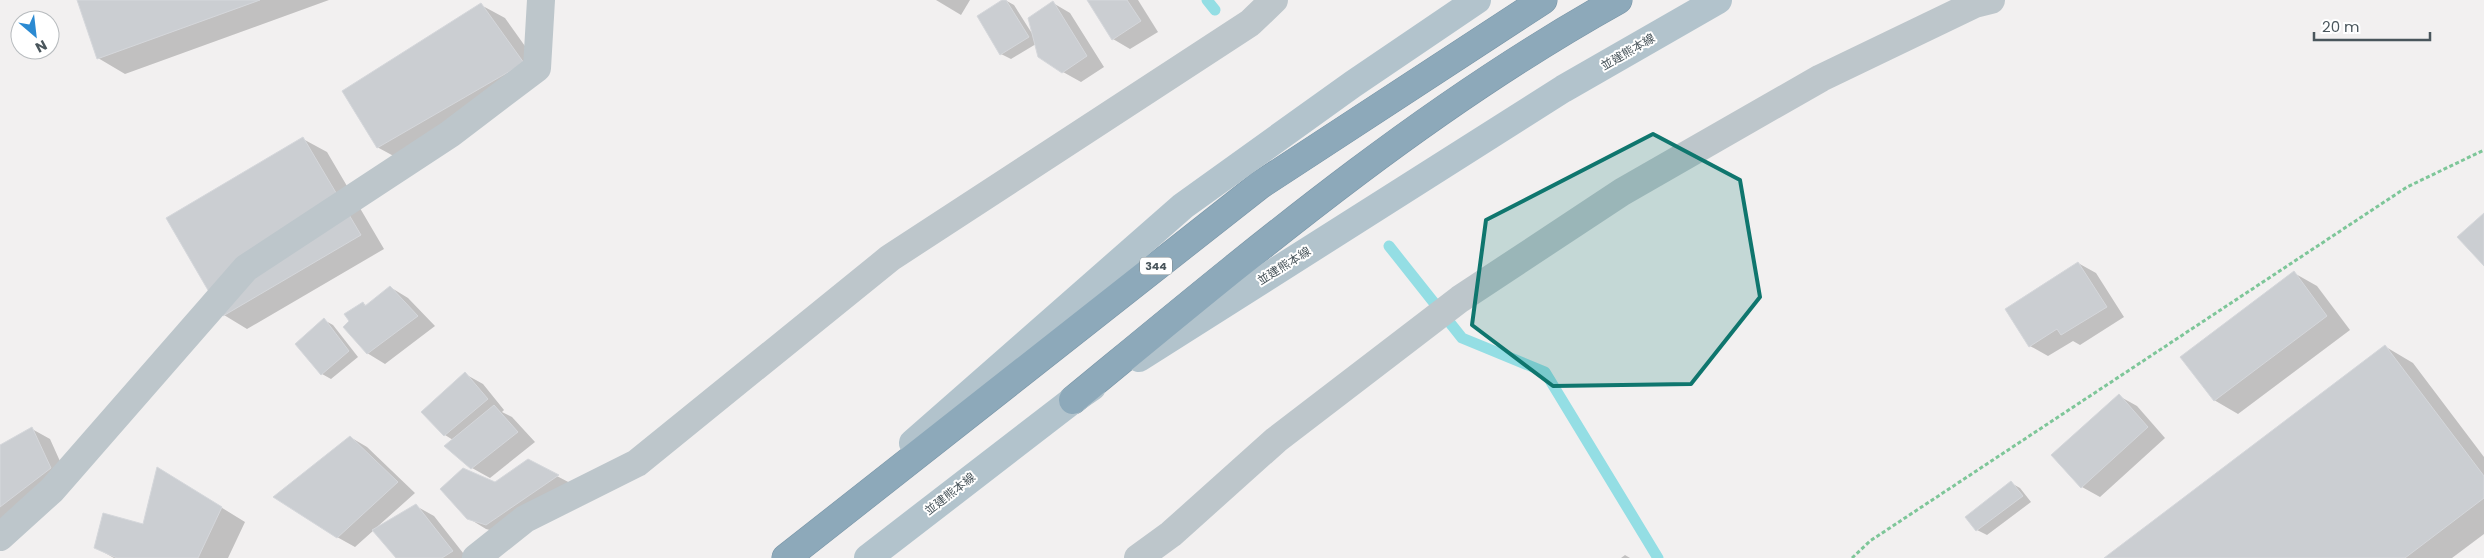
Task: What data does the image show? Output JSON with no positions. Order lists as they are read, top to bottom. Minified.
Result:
{"streets":{"highway":["344"],"main road":["並建熊本線"]},"scale_bar":"20 m","north":"bottom right"}
